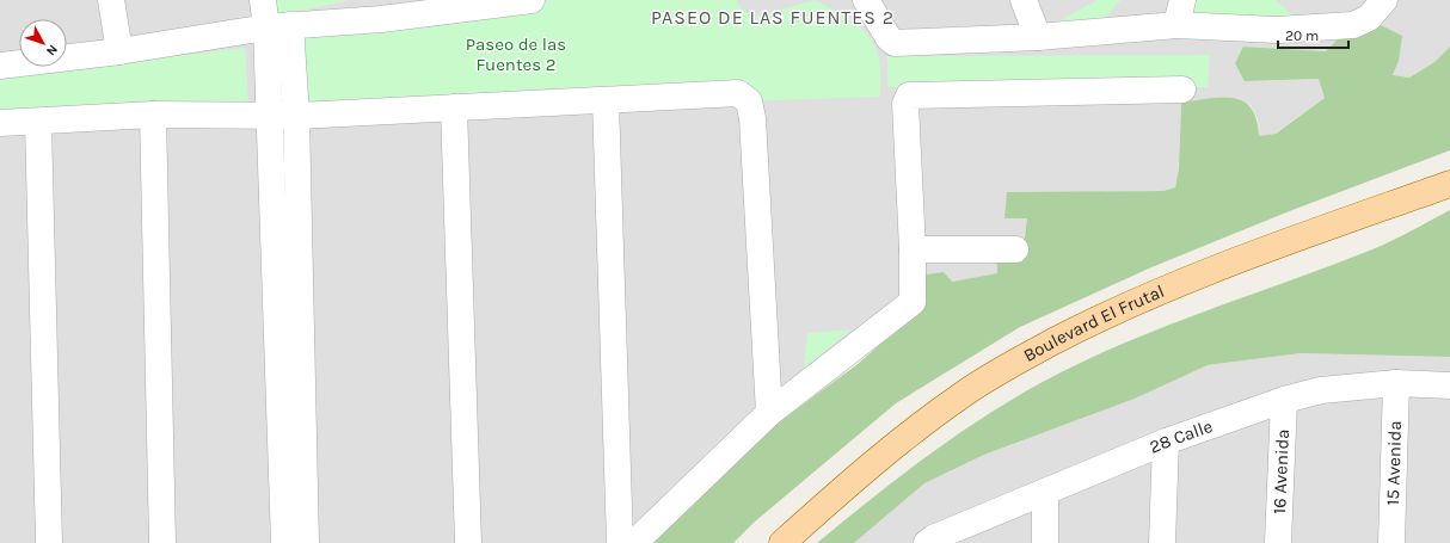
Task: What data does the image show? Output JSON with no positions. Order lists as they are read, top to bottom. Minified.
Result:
{"streets":{"main road":["Boulevard El Frutal"],"street":["28 Calle","15 Avenida","16 Avenida"]},"crossings":[["28 Calle","15 Avenida"],["28 Calle","16 Avenida"]],"districts":["PASEO DE LAS FUENTES 2"],"parks":["Paseo de las Fuentes 2"],"scale_bar":"20 m","north":"bottom right"}
